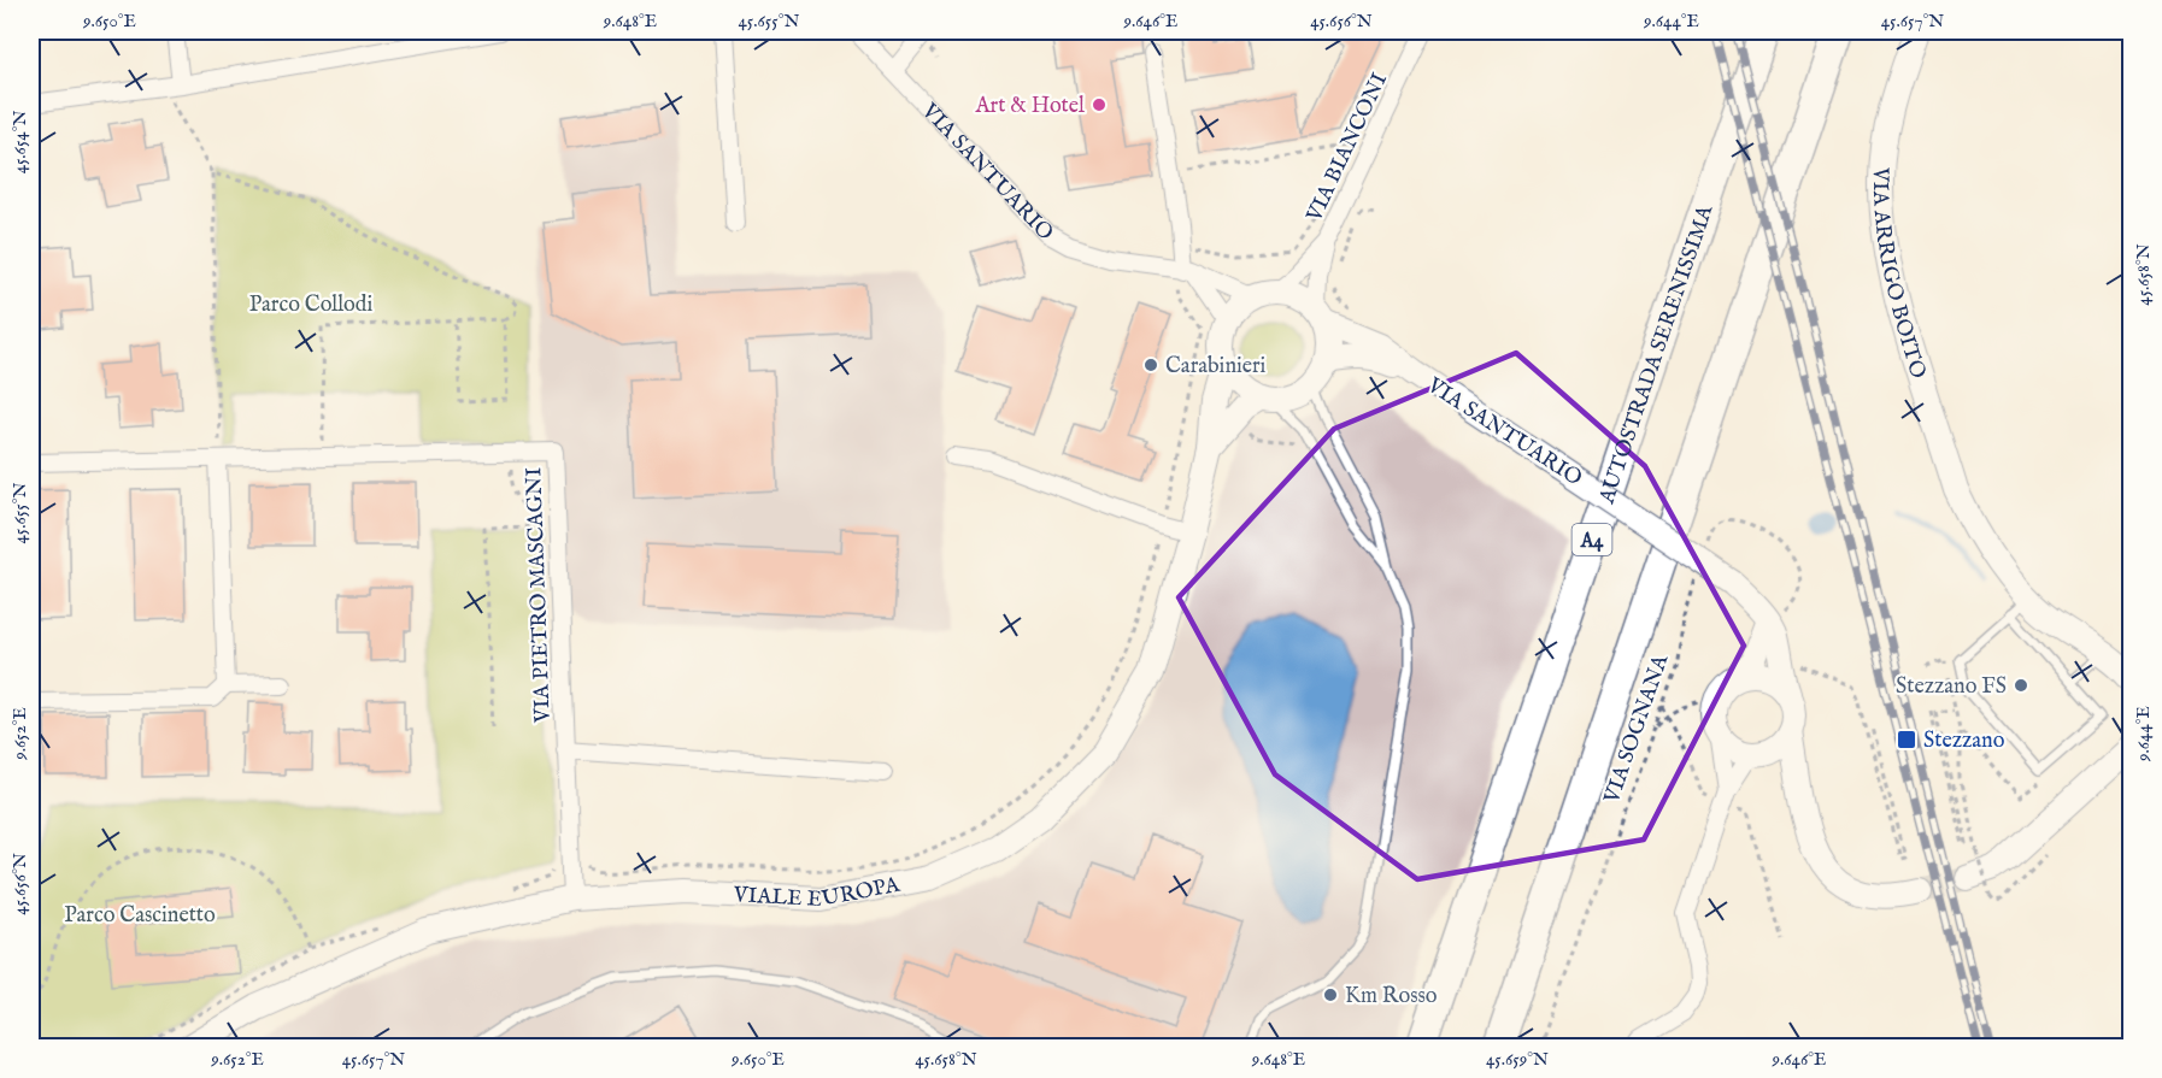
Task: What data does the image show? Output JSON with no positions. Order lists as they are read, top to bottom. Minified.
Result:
{"streets":{"highway":["AUTOSTRADA SERENISSIMA","A4"],"street":["VIA BIANCONI","VIA SANTUARIO","VIA ARRIGO BOITO","VIA PIETRO MASCAGNI","VIALE EUROPA"],"path":["VIA SOGNANA"]},"crossings":[["VIA BIANCONI","VIA SANTUARIO"],["VIA BIANCONI","VIALE EUROPA"],["VIA SANTUARIO","VIALE EUROPA"],["VIA PIETRO MASCAGNI","VIALE EUROPA"]],"parks":["Parco Collodi","Parco Cascinetto"],"places":{"other":["Art & Hotel","Carabinieri","Stezzano FS","Km Rosso"],"transit":["Stezzano"]},"coordinates":["9.650°E","9.648°E","45.655°N","9.646°E","45.656°N","9.644°E","45.657°N","45.654°N","45.658°N","9.652°E","45.659°N"]}
